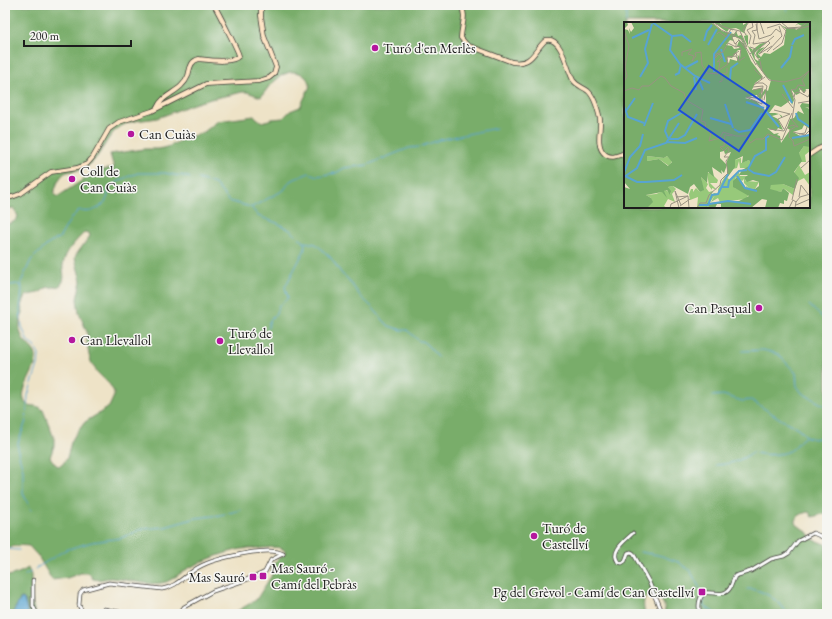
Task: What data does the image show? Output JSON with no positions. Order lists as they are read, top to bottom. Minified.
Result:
{"places":{"other":["Turó d'en Merlès","Can Cuiàs","Coll de Can Cuiàs","Can Pasqual","Can Llevallol","Turó de Llevallol","Turó de Castellví"],"transit":["Mas Sauró - Camí del Pebràs","Mas Sauró","Pg del Grèvol - Camí de Can Castellví"]},"scale_bar":"200 m"}
